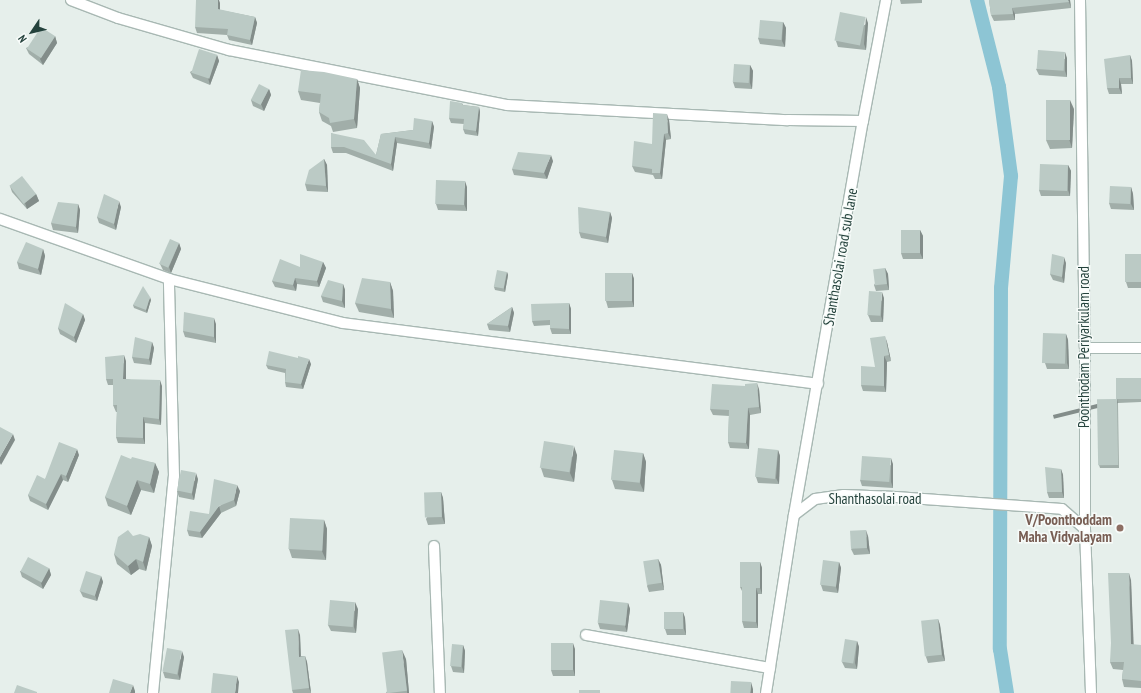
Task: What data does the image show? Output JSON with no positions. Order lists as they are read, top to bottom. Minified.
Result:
{"streets":{"street":["Shanthasolai road sub lane","Poonthodam Periyarkulam road","Shanthasolai road"]},"crossings":[["Shanthasolai road sub lane","Shanthasolai road"],["Poonthodam Periyarkulam road","Shanthasolai road"]],"places":["V/Poonthoddam Maha Vidyalayam"],"north":"bottom left"}
